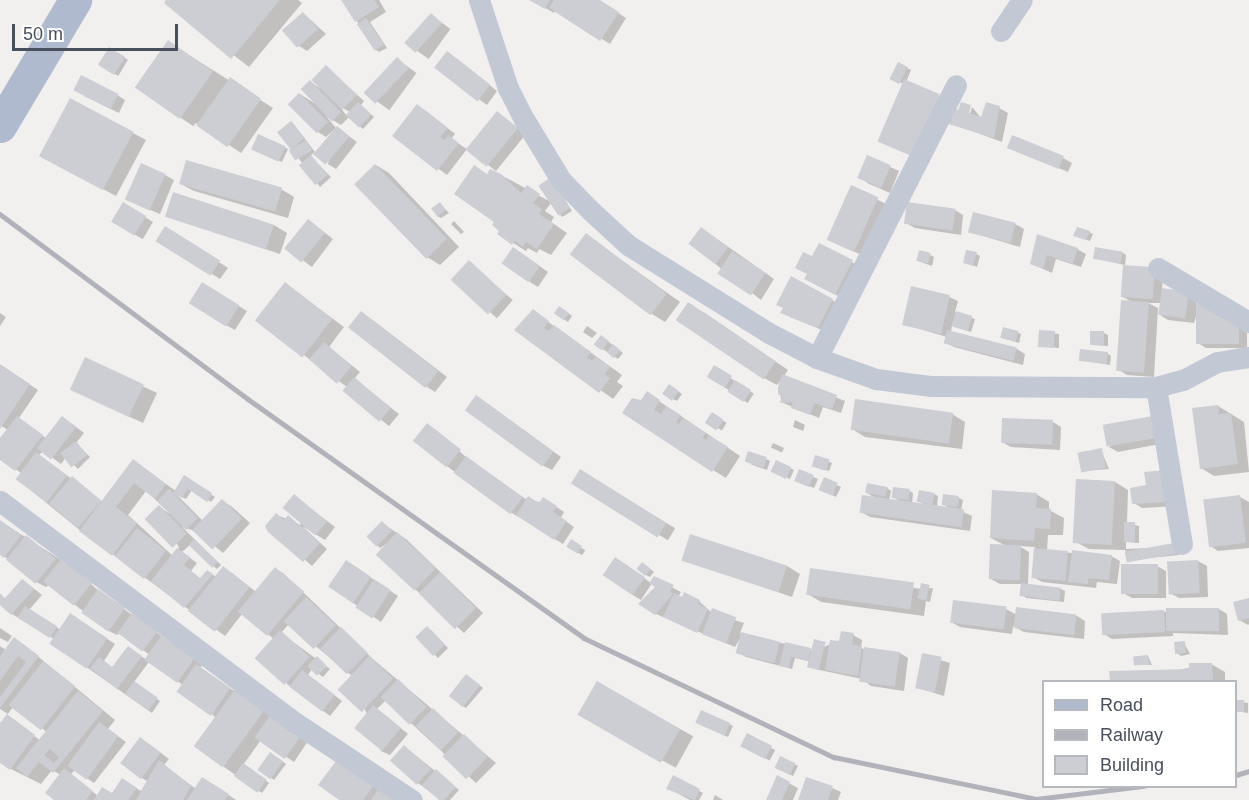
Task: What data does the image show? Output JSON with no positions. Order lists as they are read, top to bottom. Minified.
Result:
{"legend":["Road","Railway","Building"],"scale_bar":"50 m"}
